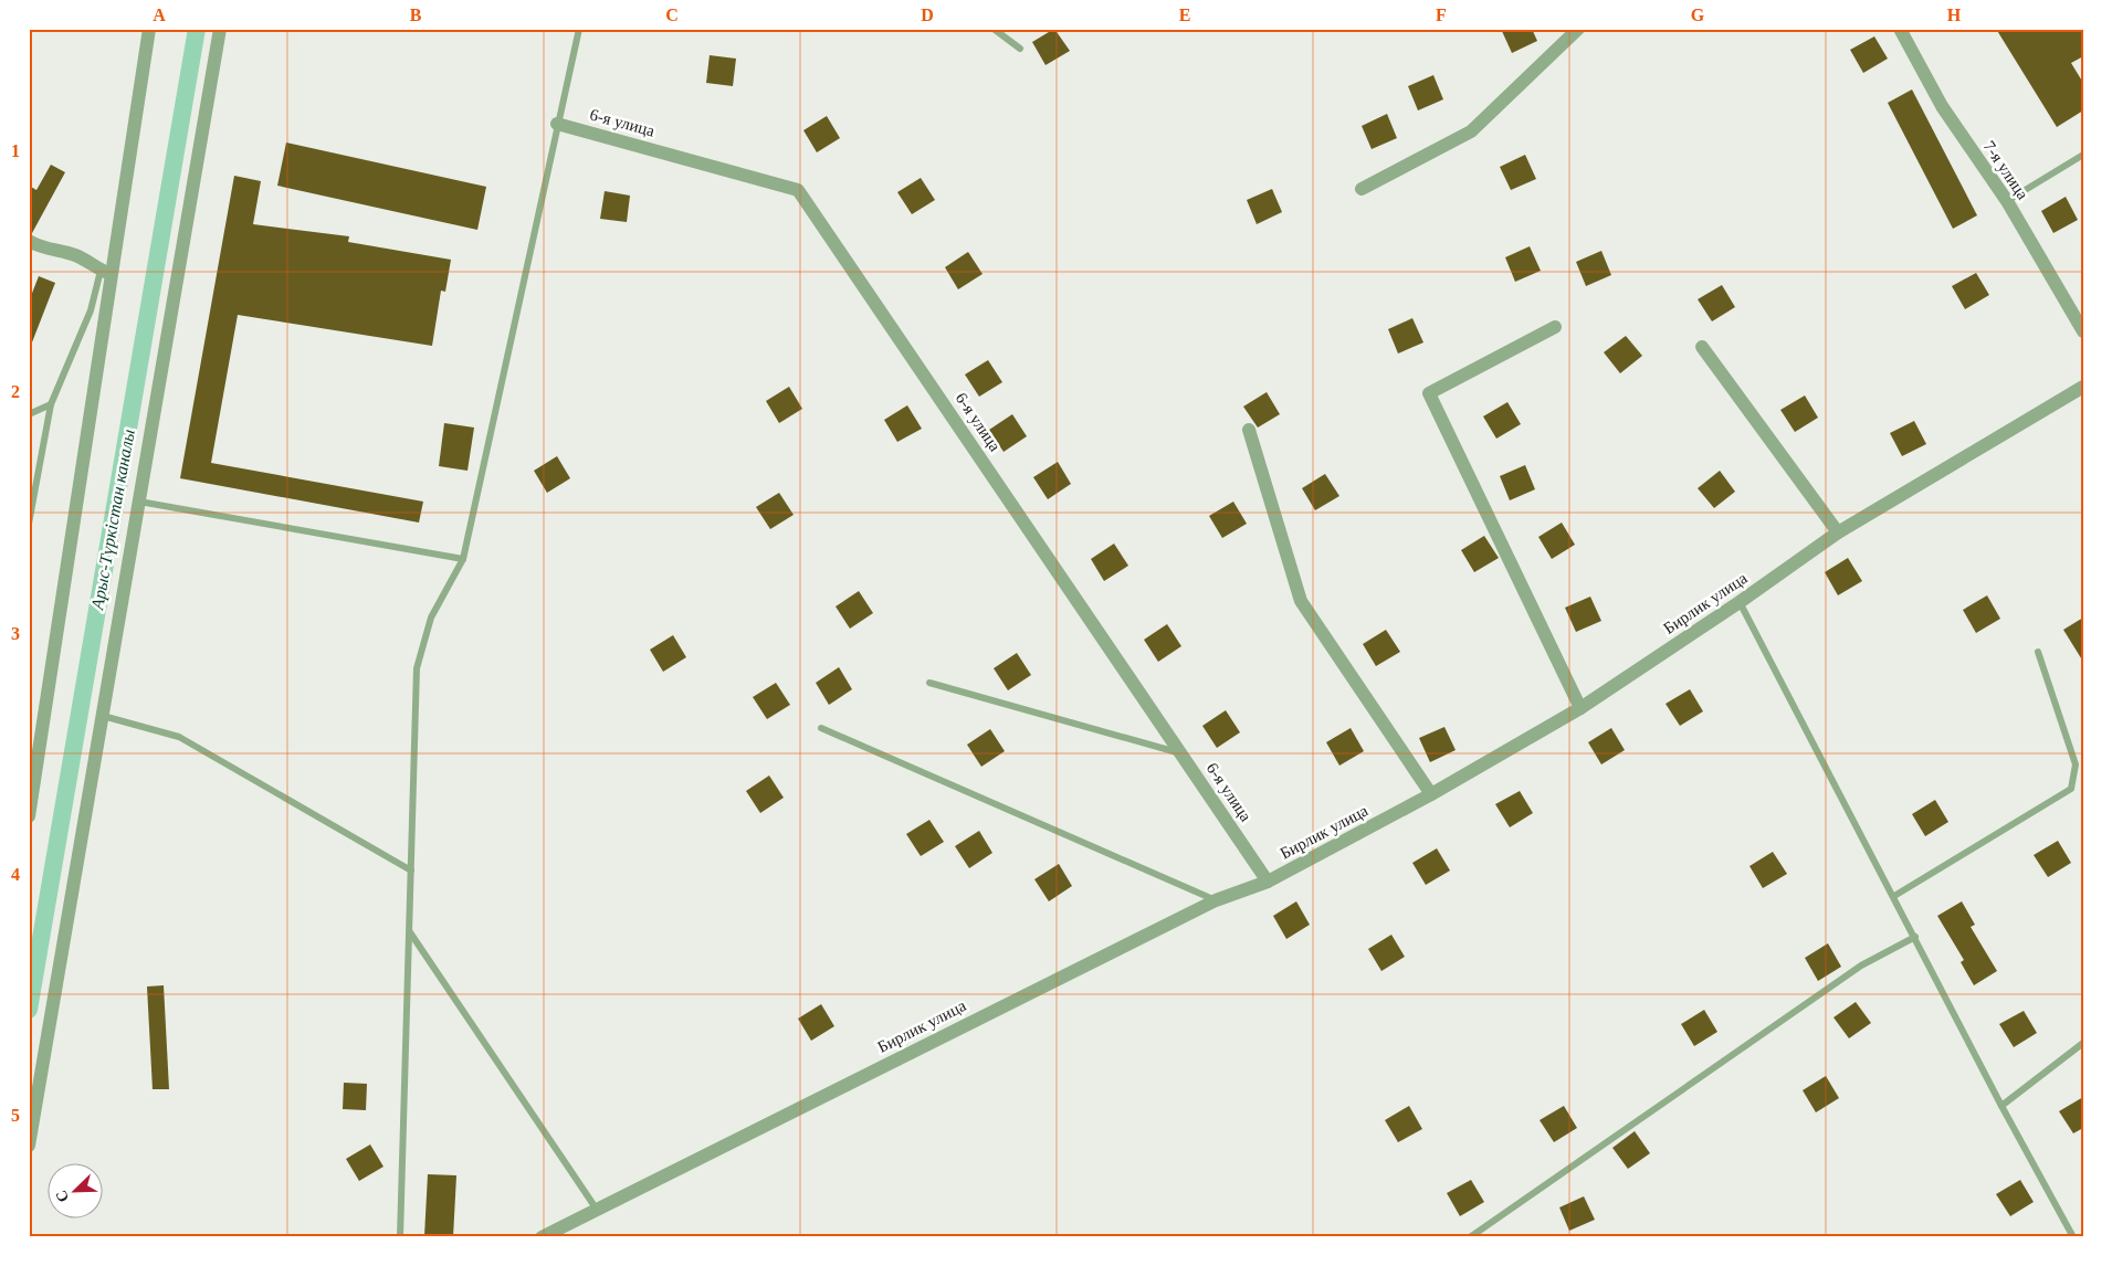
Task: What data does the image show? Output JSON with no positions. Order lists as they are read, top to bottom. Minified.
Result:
{"streets":{"street":["6-я улица","7-я улица","Бирлик улица"]},"crossings":[["6-я улица","Бирлик улица"]],"water":["Арыс-Түркістан каналы"],"north":"bottom left","grid":{"columns":["A","B","C","D","E","F","G","H"],"rows":["1","2","3","4","5"]}}
